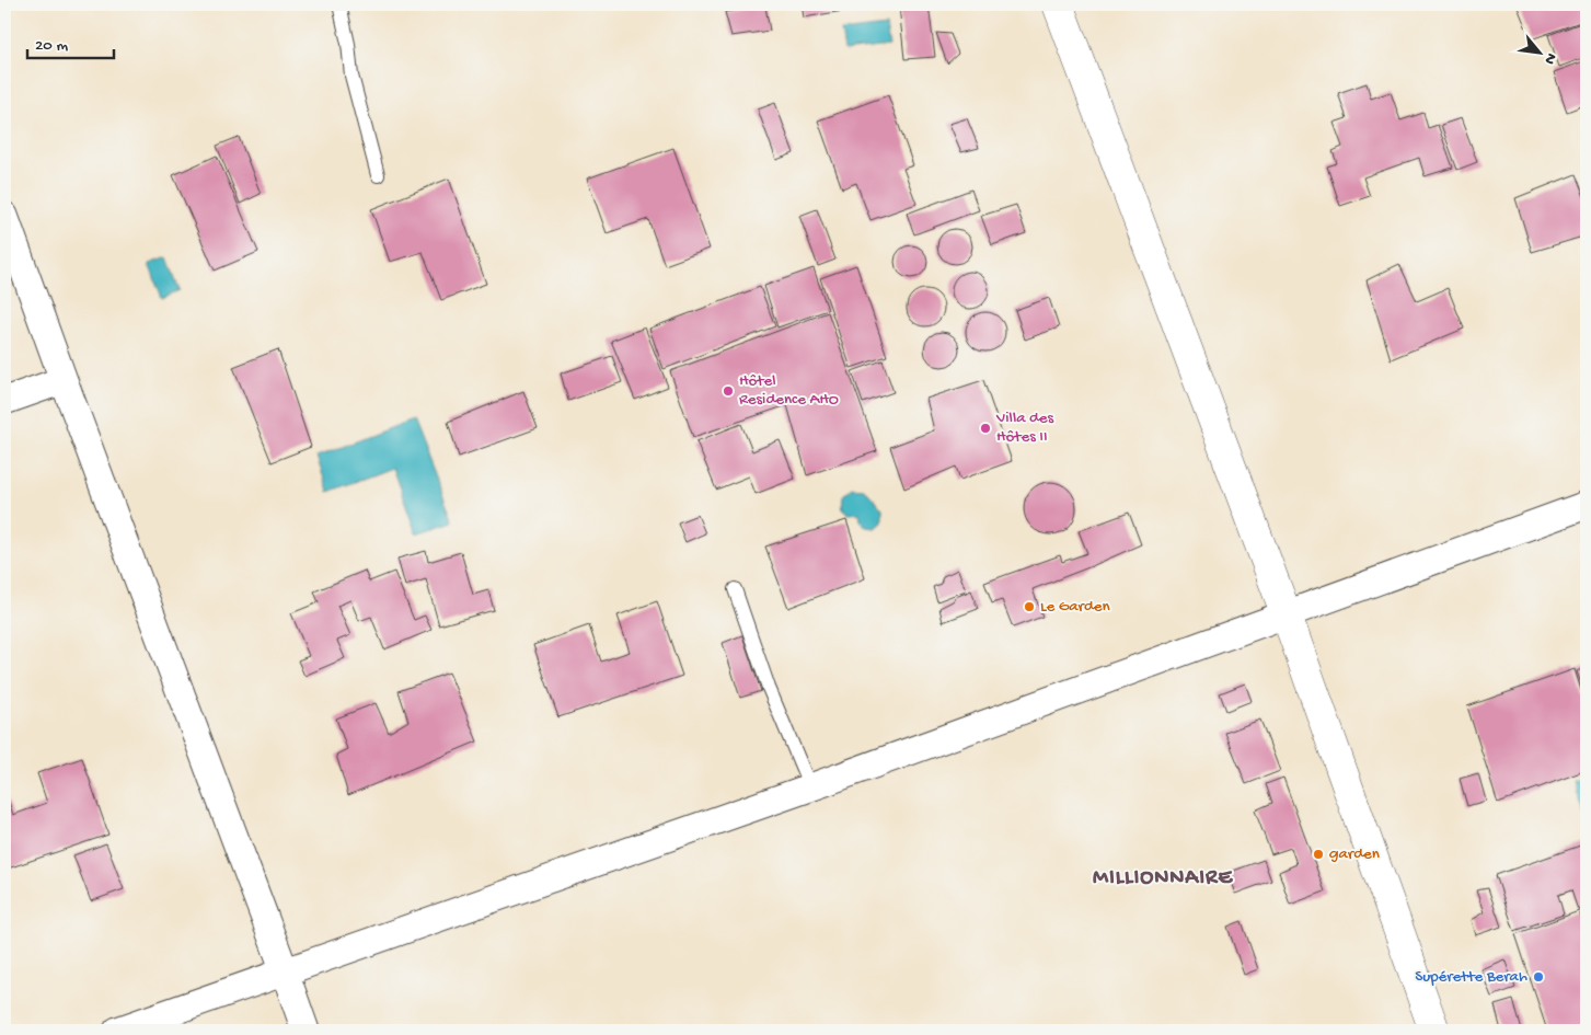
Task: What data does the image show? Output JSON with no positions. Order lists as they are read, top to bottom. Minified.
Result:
{"districts":["MILLIONNAIRE"],"places":["Hôtel Residence AHO","Villa des Hôtes II","Le Garden","garden","Supérette Berah"],"scale_bar":"20 m","north":"bottom right"}
